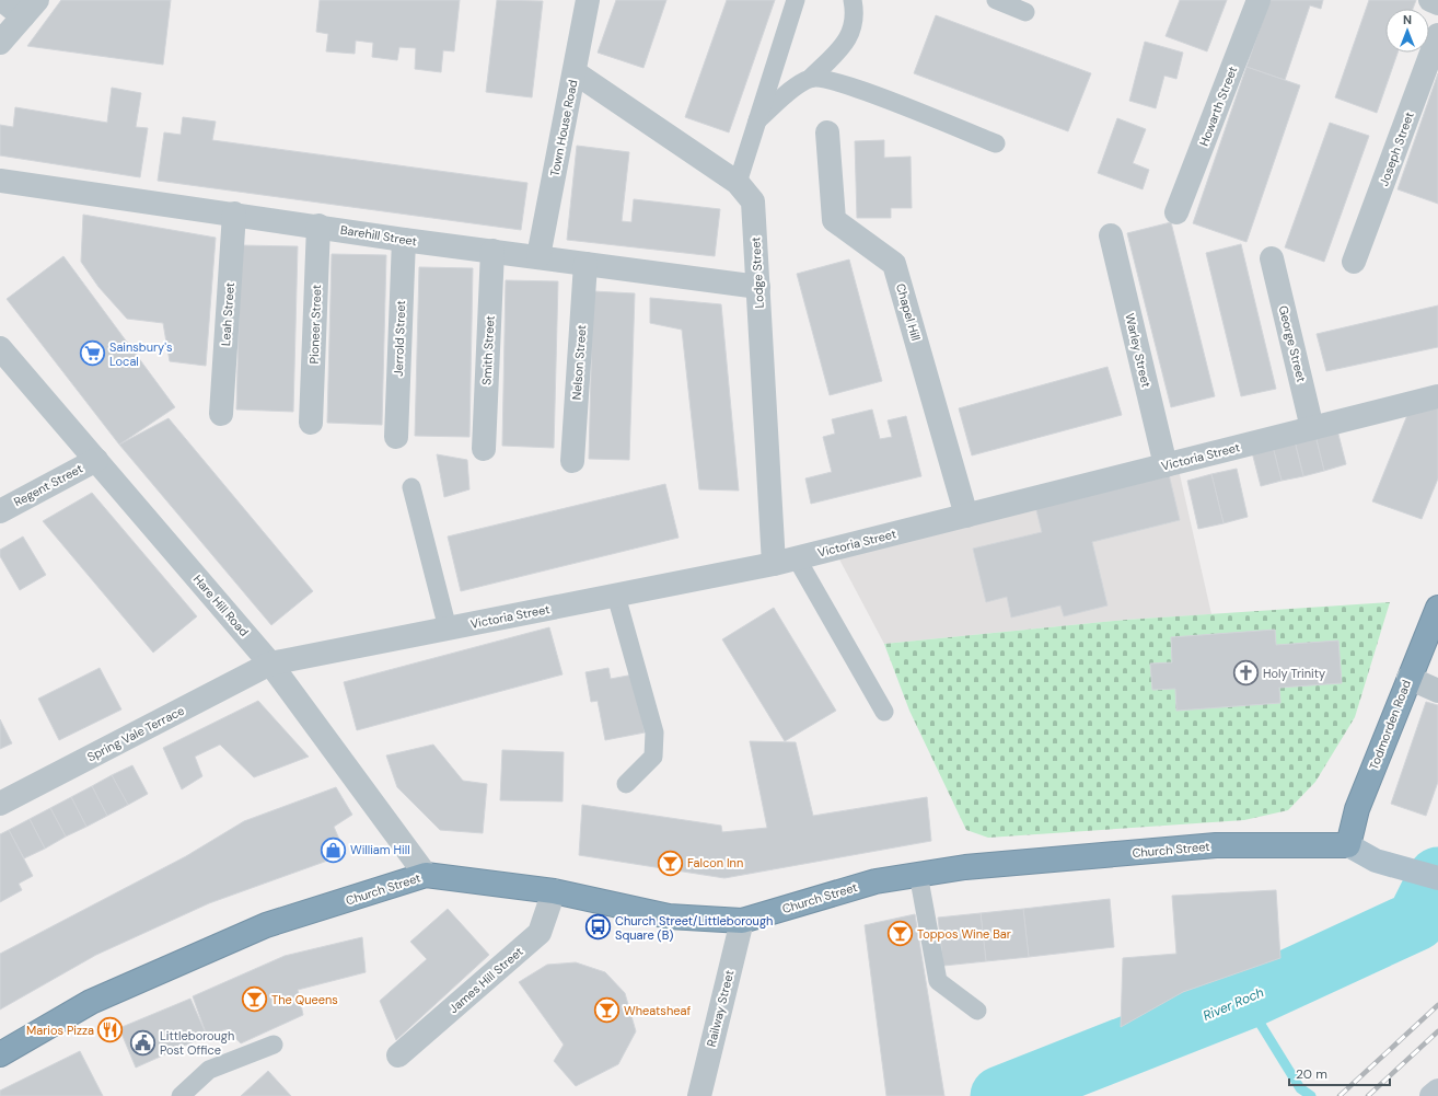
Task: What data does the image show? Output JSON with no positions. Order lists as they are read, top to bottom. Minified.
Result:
{"streets":{"highway":["Todmorden Road","Church Street"],"street":["Howarth Street","Town House Road","Joseph Street","Barehill Street","Lodge Street","Chapel Hill","Leah Street","Pioneer Street","Jerrold Street","George Street","Smith Street","Warley Street","Nelson Street","Victoria Street","Regent Street","Hare Hill Road","Spring Vale Terrace","James Hill Street","Railway Street"]},"crossings":[["Town House Road","Barehill Street"],["Town House Road","Lodge Street"],["Barehill Street","Lodge Street"],["Barehill Street","Leah Street"],["Barehill Street","Pioneer Street"],["Barehill Street","Jerrold Street"],["Barehill Street","Smith Street"],["Barehill Street","Nelson Street"],["Lodge Street","Victoria Street"],["Chapel Hill","Victoria Street"],["George Street","Victoria Street"],["Warley Street","Victoria Street"],["Victoria Street","Hare Hill Road"],["Victoria Street","Spring Vale Terrace"],["Regent Street","Hare Hill Road"],["Hare Hill Road","Spring Vale Terrace"],["Hare Hill Road","Church Street"],["Todmorden Road","Church Street"],["Church Street","James Hill Street"],["Church Street","Railway Street"]],"water":["River Roch"],"places":{"supermarket":["Sainsbury's Local"],"church":["Holy Trinity"],"shop":["William Hill"],"bar":["Falcon Inn","Toppos Wine Bar","The Queens","Wheatsheaf"],"bus stop":["Church Street/Littleborough Square (B)"],"restaurant":["Marios Pizza"],"public building":["Littleborough Post Office"]},"scale_bar":"20 m","north":"top"}
